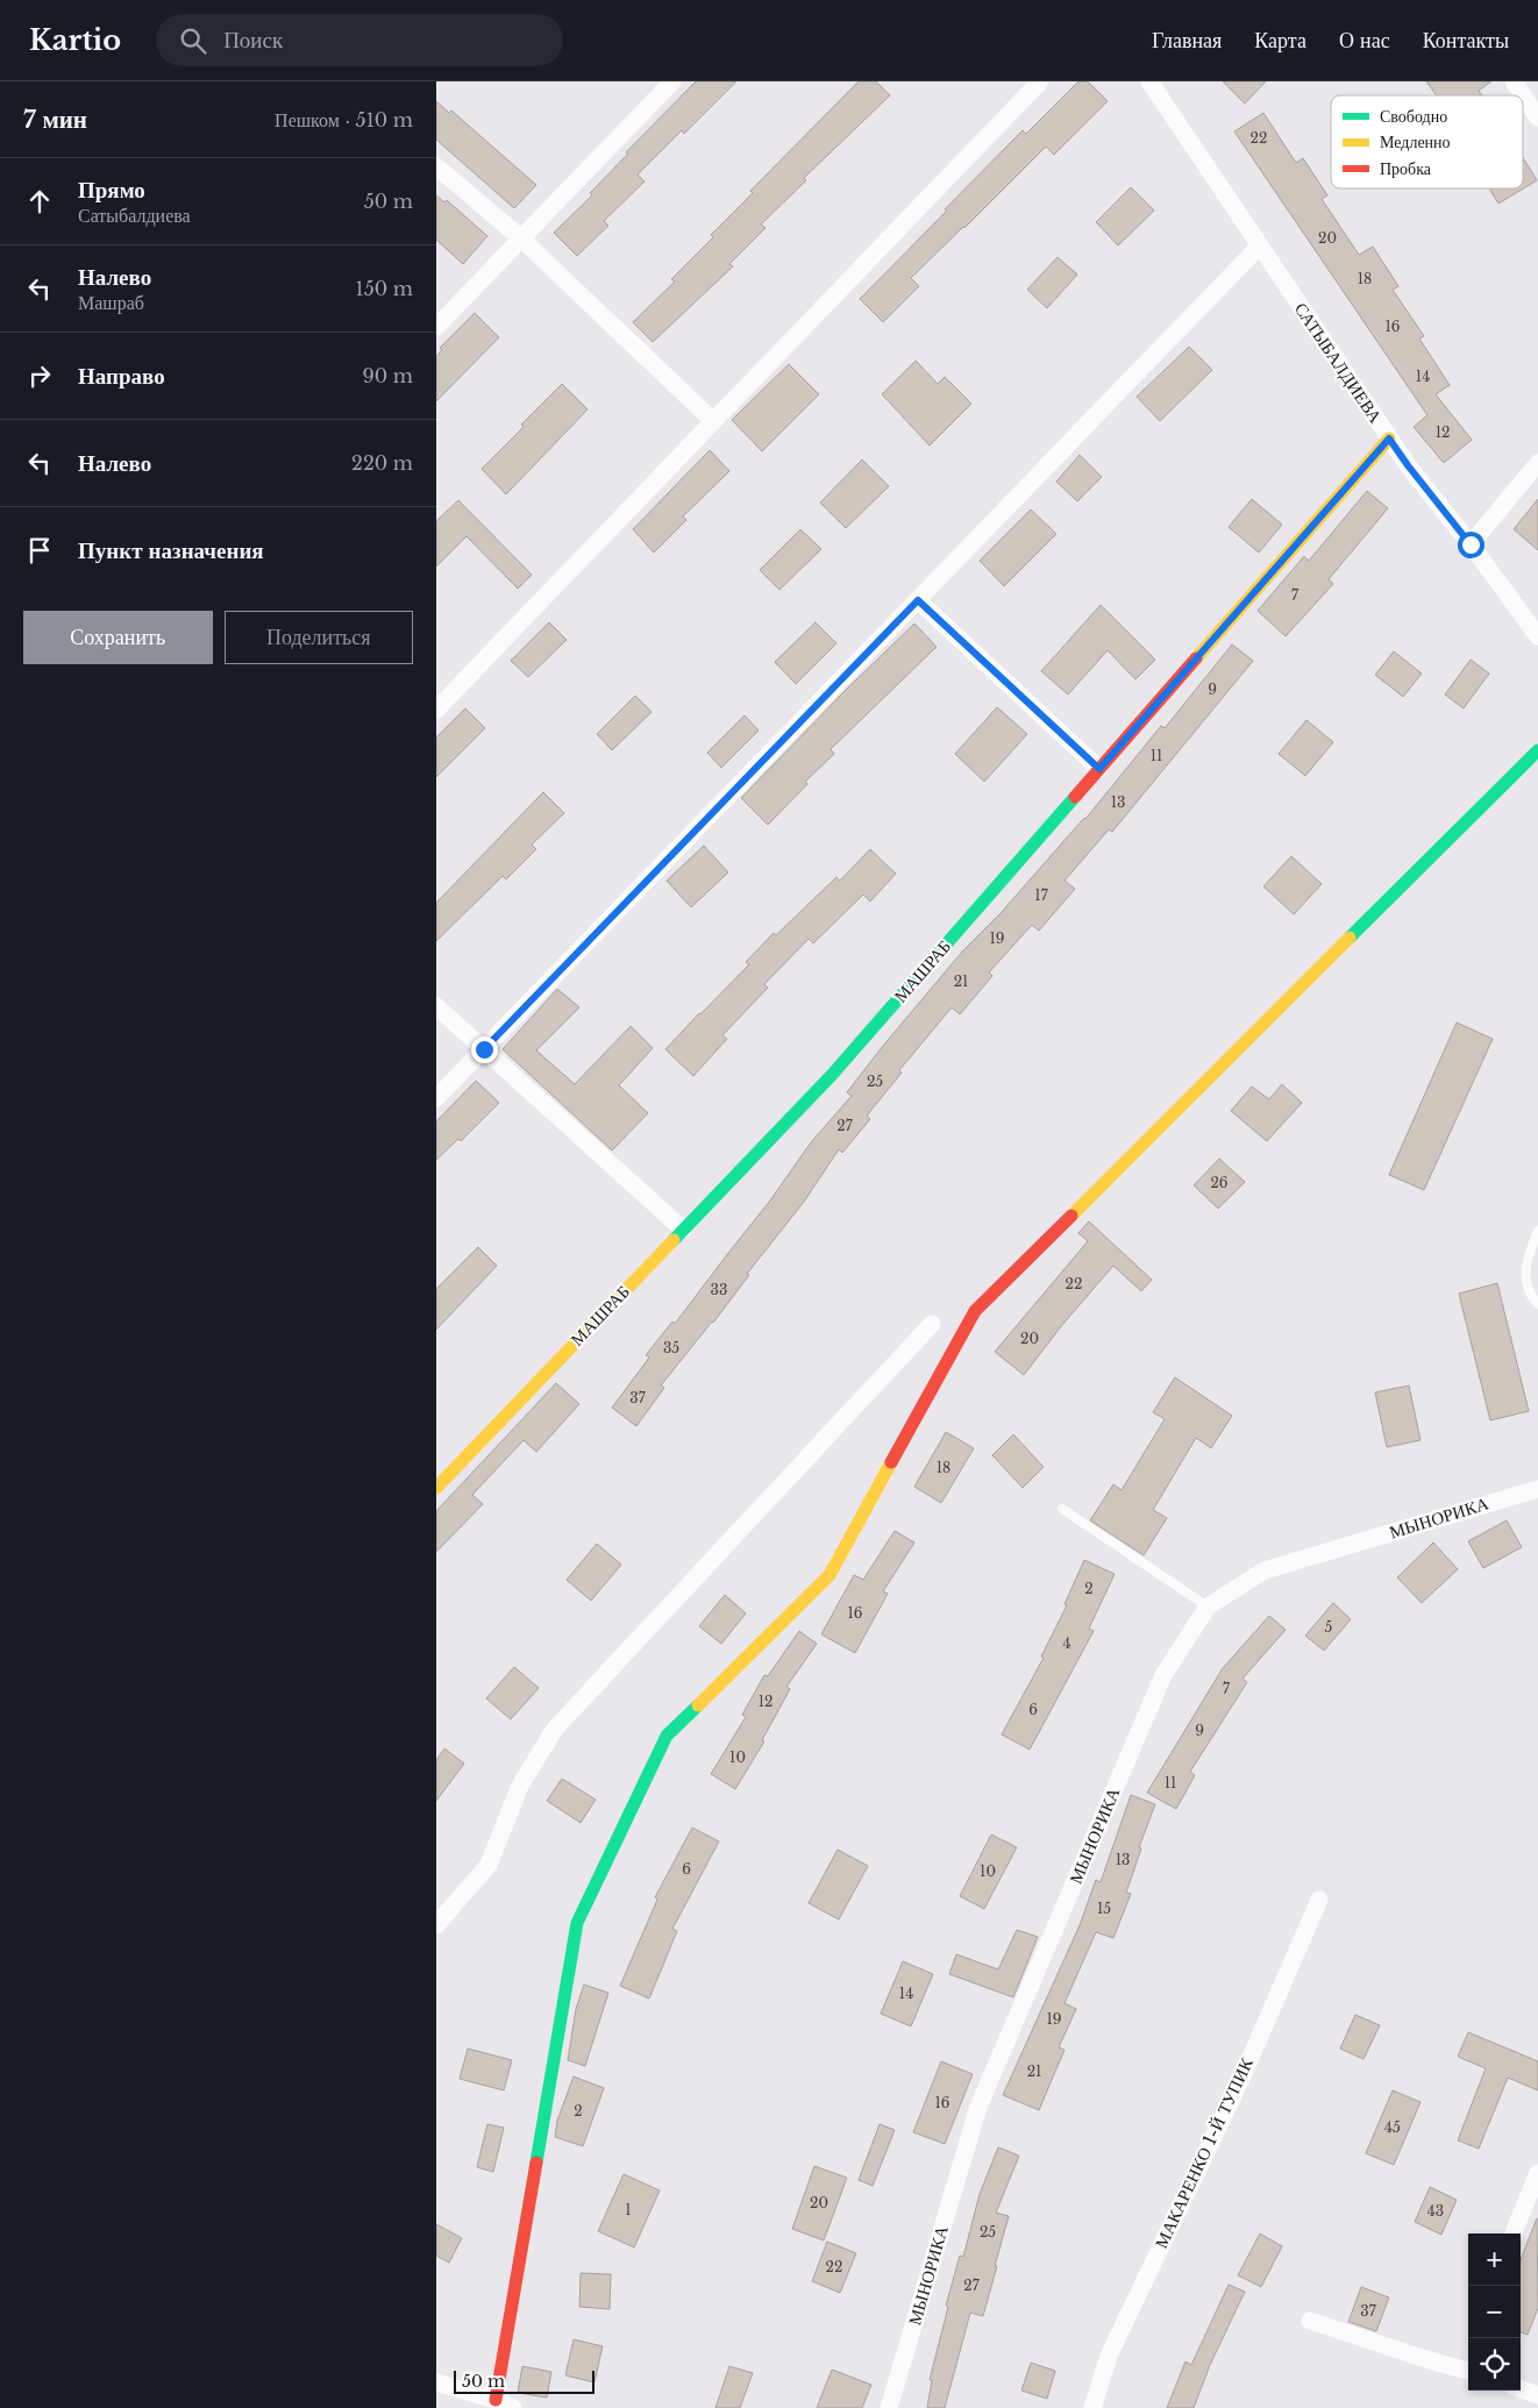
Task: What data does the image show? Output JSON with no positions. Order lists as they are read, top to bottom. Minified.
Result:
{"streets":{"street":["САТЫБАЛДИЕВА","МАШРАБ","МЫНОРИКА","МАКАРЕНКО 1-Й ТУПИК"]},"crossings":[["САТЫБАЛДИЕВА","МАШРАБ"]],"house_numbers":["22","20","18","16","14","12","7","9","11","13","17","19","21","25","27","26","22","33","20","35","37","18","2","16","5","4","7","12","6","9","10","11","13","6","10","15","14","19","21","16","2","45","20","1","43","25","22","27","37"],"legend":["Свободно","Медленно","Пробка"],"scale_bar":"50 m","page":{"header":"Kartio","search":"Поиск","nav":["Главная","Карта","О нас","Контакты"],"heading":["7 мин","Пешком · 510 m"],"list":[["Прямо","Сатыбалдиева","50 m"],["Налево","Машраб","150 m"],["Направо","90 m"],["Налево","220 m"],"Пункт назначения"],"buttons":["Сохранить","Поделиться"],"map_buttons":["+","−"],"scale":"50 m"}}
